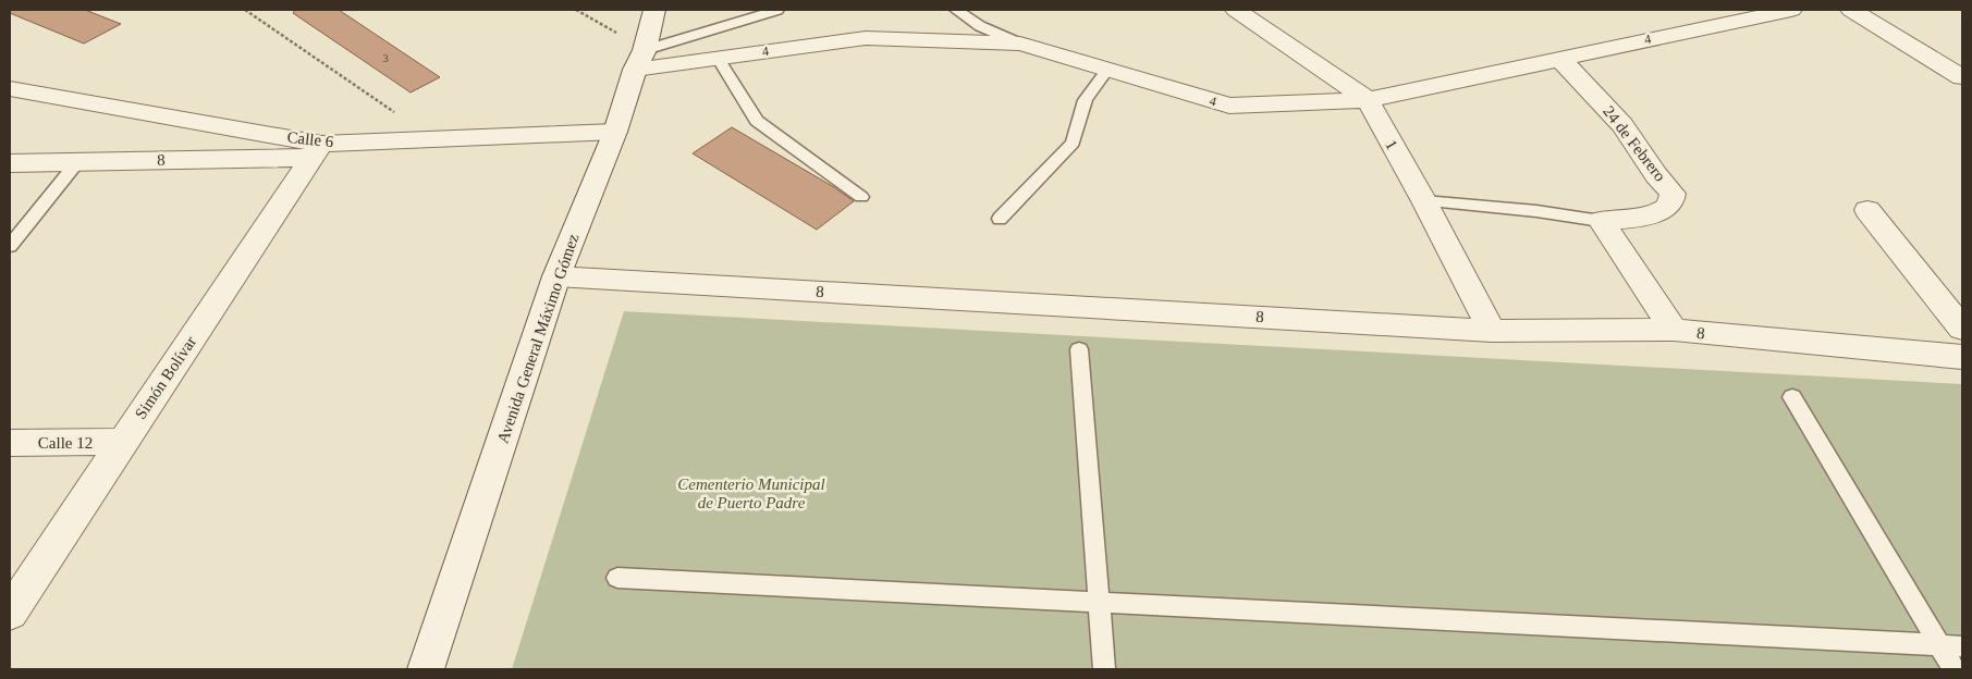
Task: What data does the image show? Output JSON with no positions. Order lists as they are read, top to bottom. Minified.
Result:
{"streets":{"street":["4","Calle 6","24 de Febrero","1","8","Avenida General Máximo Gómez","Simón Bolívar","Calle 12"]},"crossings":[["4","24 de Febrero"],["4","1"],["4","Avenida General Máximo Gómez"],["Calle 6","8"],["Calle 6","Avenida General Máximo Gómez"],["Calle 6","Simón Bolívar"],["1","8"],["8","Avenida General Máximo Gómez"],["8","Simón Bolívar"],["Simón Bolívar","Calle 12"]],"parks":["Cementerio Municipal de Puerto Padre"],"house_numbers":["3"]}
